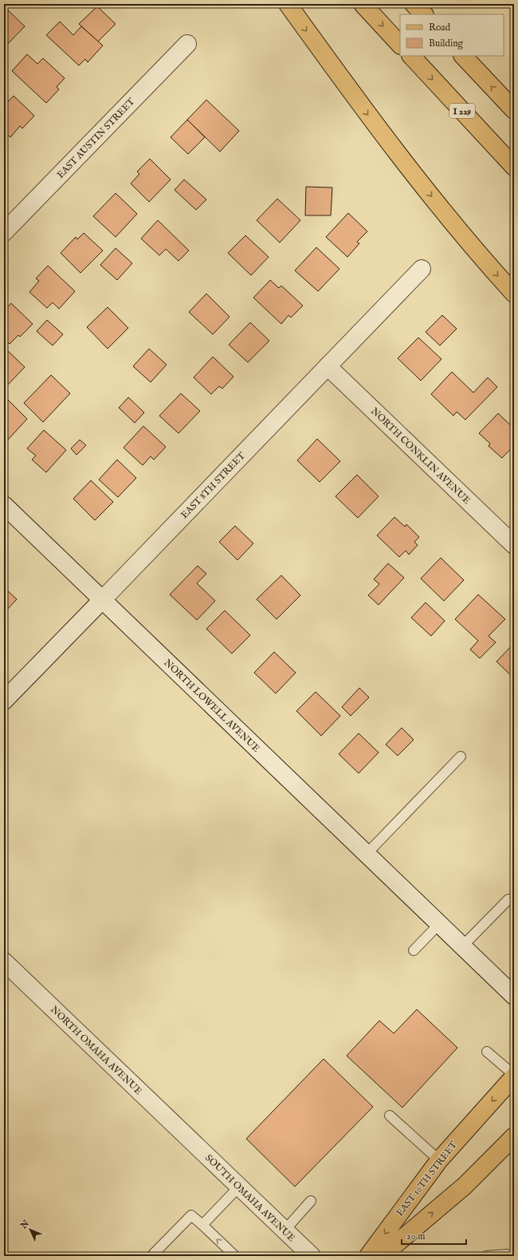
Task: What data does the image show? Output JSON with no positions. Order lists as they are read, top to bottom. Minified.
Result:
{"streets":{"main road":["I 229","EAST 10TH STREET"],"street":["EAST AUSTIN STREET","NORTH CONKLIN AVENUE","EAST 8TH STREET","NORTH LOWELL AVENUE","NORTH OMAHA AVENUE","SOUTH OMAHA AVENUE"]},"crossings":[["NORTH CONKLIN AVENUE","EAST 8TH STREET"],["EAST 8TH STREET","NORTH LOWELL AVENUE"],["NORTH OMAHA AVENUE","SOUTH OMAHA AVENUE"]],"legend":["Road","Building"],"scale_bar":"20 m","north":"top left"}
